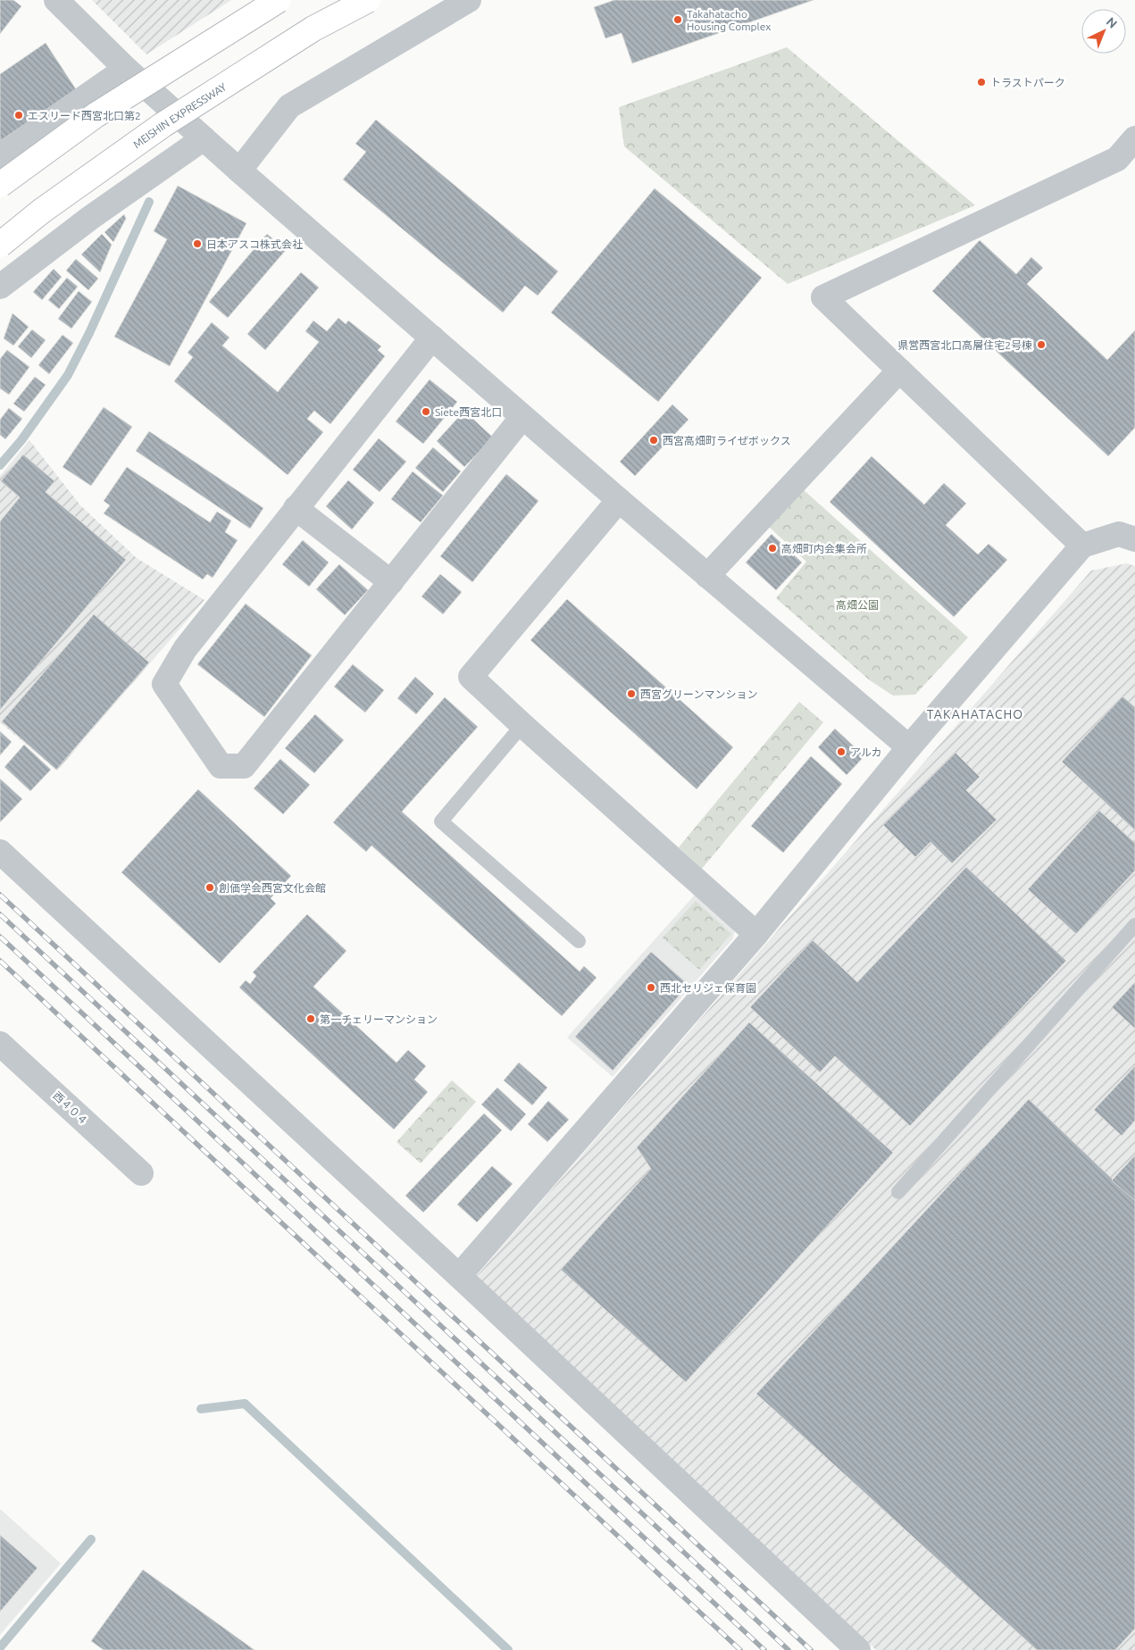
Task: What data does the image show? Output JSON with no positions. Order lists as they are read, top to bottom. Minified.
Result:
{"streets":{"highway":["MEISHIN EXPRESSWAY"],"street":["西４０４"]},"districts":["TAKAHATACHO"],"parks":["高畑公園"],"places":["Takahatacho Housing Complex","トラストパーク","エスリード西宮北口第2","日本アスコ株式会社","県営西宮北口高層住宅2号棟","Siete西宮北口","西宮高畑町ライぜボックス","高畑町内会集会所","西宮グリーンマンション","アルカ","創価学会西宮文化会館","西北セリジェ保育園","第一チェリーマンション"],"north":"top right"}
